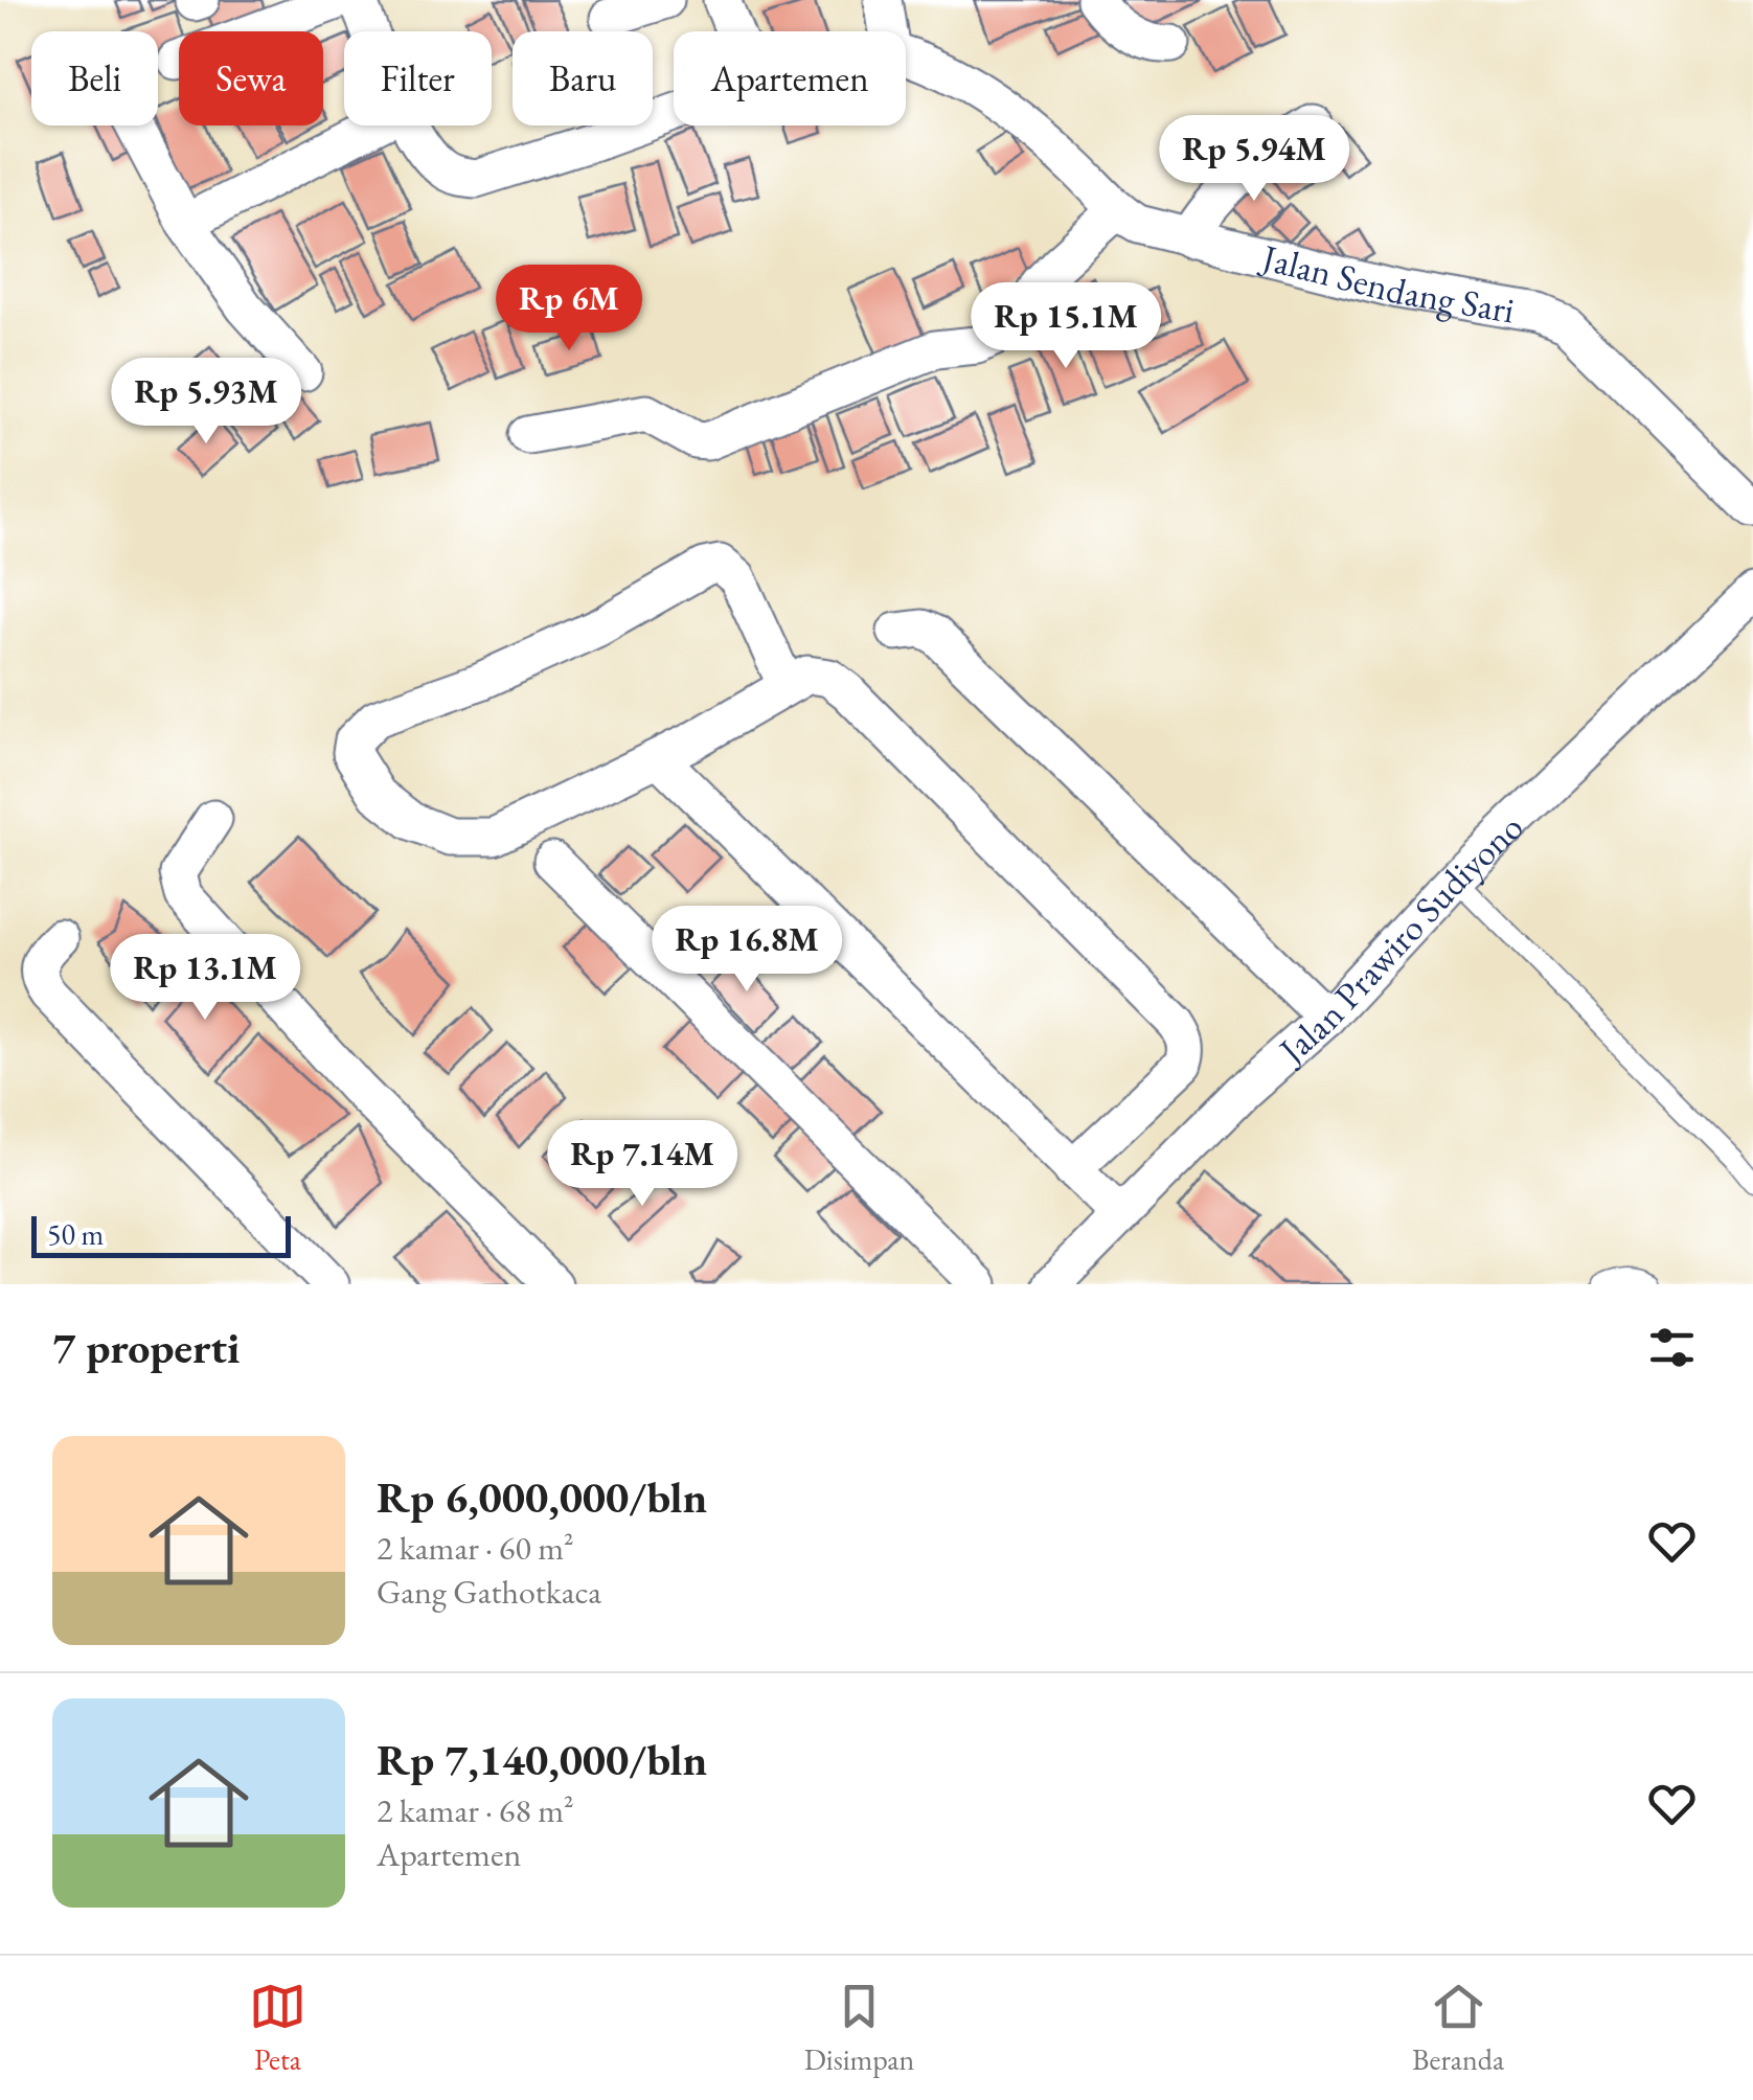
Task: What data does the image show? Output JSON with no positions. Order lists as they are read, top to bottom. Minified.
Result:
{"streets":{"street":["Jalan Sendang Sari","Jalan Prawiro Sudiyono"]},"scale_bar":"50 m","page":{"chip":["Beli","Sewa","Filter","Baru","Apartemen"],"price":["Rp 5.94M","Rp 6M","Rp 15.1M","Rp 5.93M","Rp 16.8M","Rp 13.1M","Rp 7.14M"],"scale":"50 m","heading":"7 properti","list":[{"name":"Rp 6,000,000/bln","note":"2 kamar · 60 m² · Gang Gathotkaca"},{"name":"Rp 7,140,000/bln","note":"2 kamar · 68 m² · Apartemen"}],"tabs":["Peta","Disimpan","Beranda"]}}
